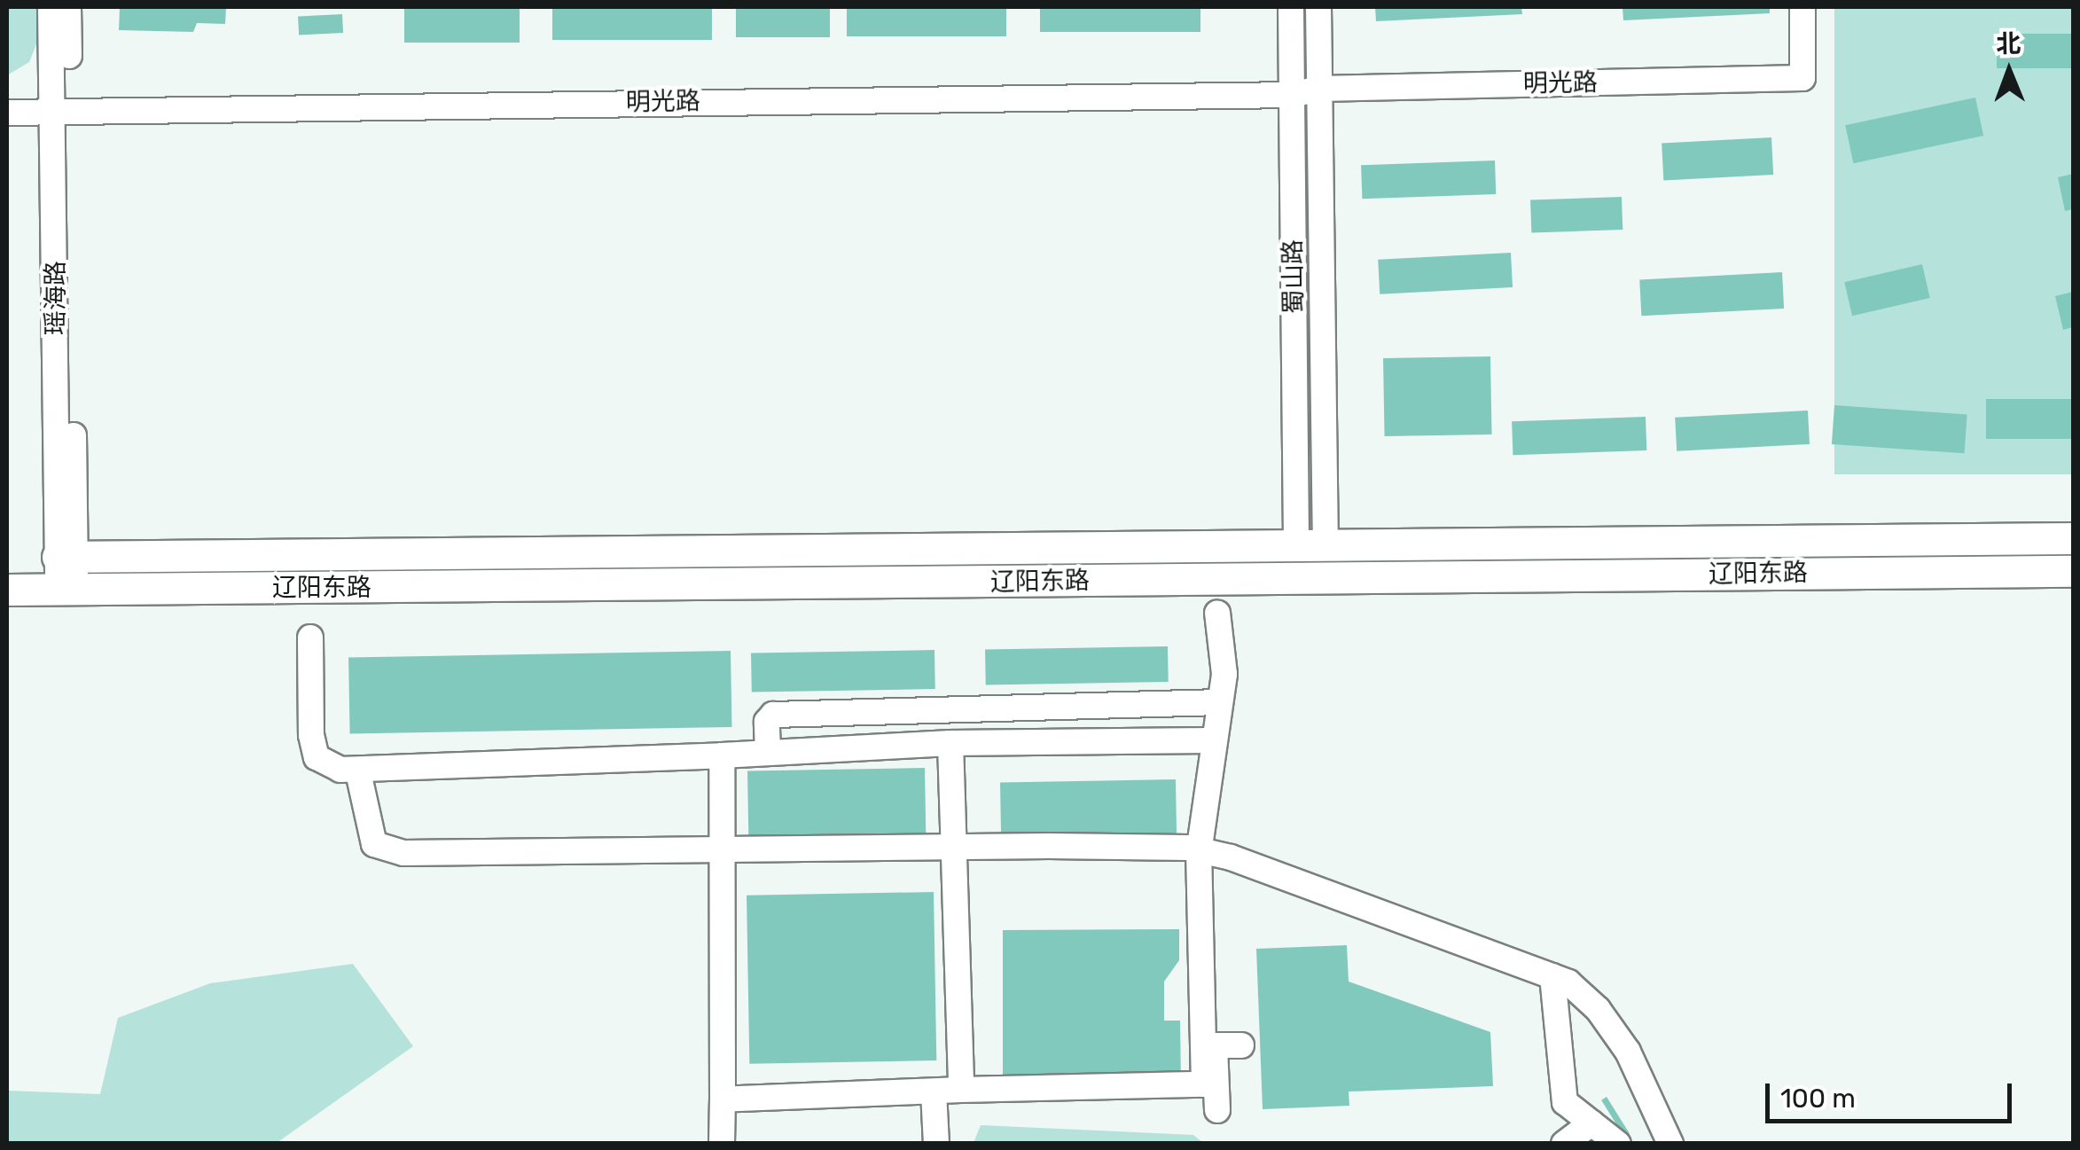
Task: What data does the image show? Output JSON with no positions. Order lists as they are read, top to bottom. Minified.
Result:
{"streets":{"main road":["辽阳东路"],"street":["明光路","蜀山路","瑶海路"]},"crossings":[["明光路","蜀山路"],["明光路","瑶海路"],["蜀山路","辽阳东路"],["瑶海路","辽阳东路"]],"scale_bar":"100 m","north":"top"}
